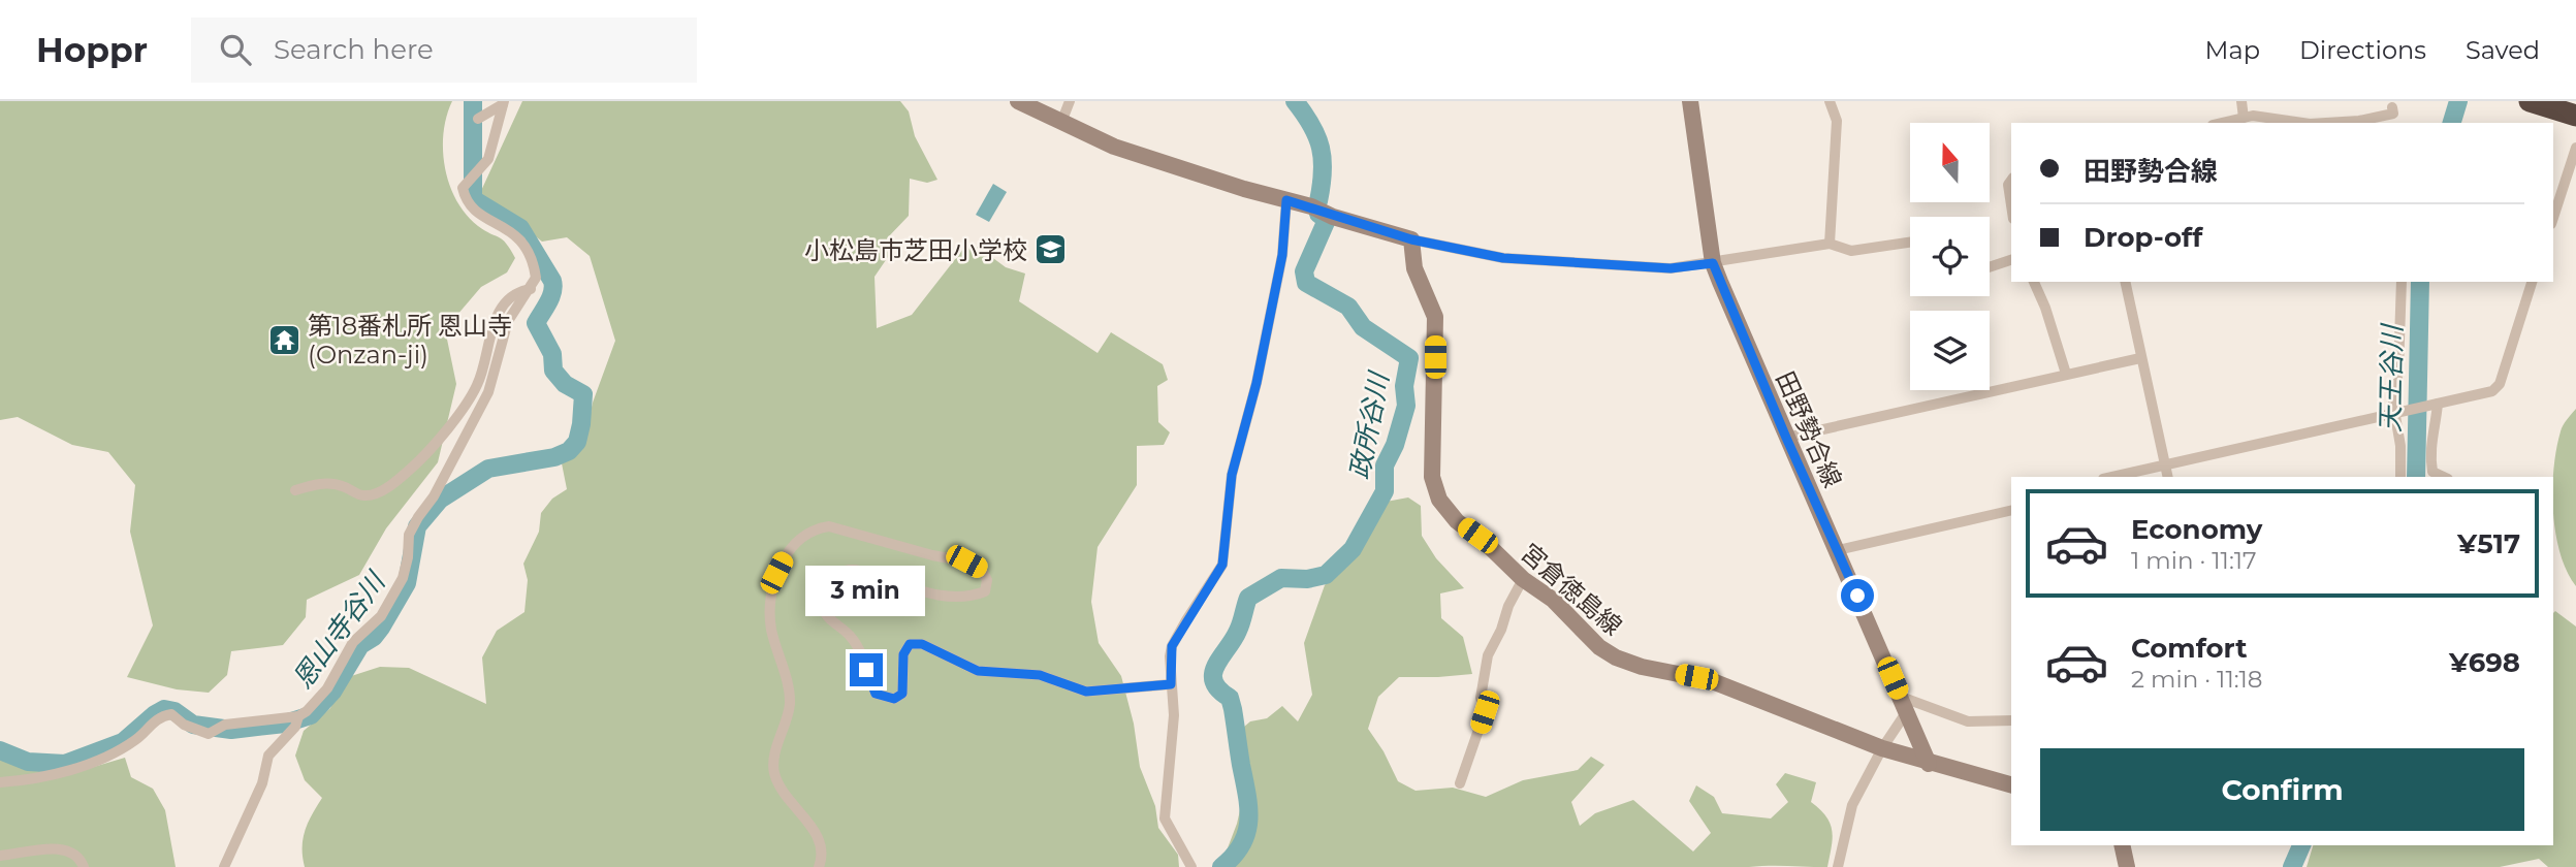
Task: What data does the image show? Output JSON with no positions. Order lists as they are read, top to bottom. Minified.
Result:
{"streets":{"main road":["田野勢合線","宮倉徳島線"]},"crossings":[["田野勢合線","宮倉徳島線"]],"water":["天王谷川","政所谷川","恩山寺谷川"],"places":{"school or university":["小松島市芝田小学校"],"temple":["第18番札所 恩山寺 (Onzan-ji)"]},"north":"top","page":{"header":"Hoppr","search":"Search here","nav":["Map","Directions","Saved"],"banner":["田野勢合線","Drop-off"],"list":[{"name":"Economy","note":"1 min · 11:17","value":"¥517"},{"name":"Comfort","note":"2 min · 11:18","value":"¥698"}],"bubble":"3 min","buttons":"Confirm"}}
